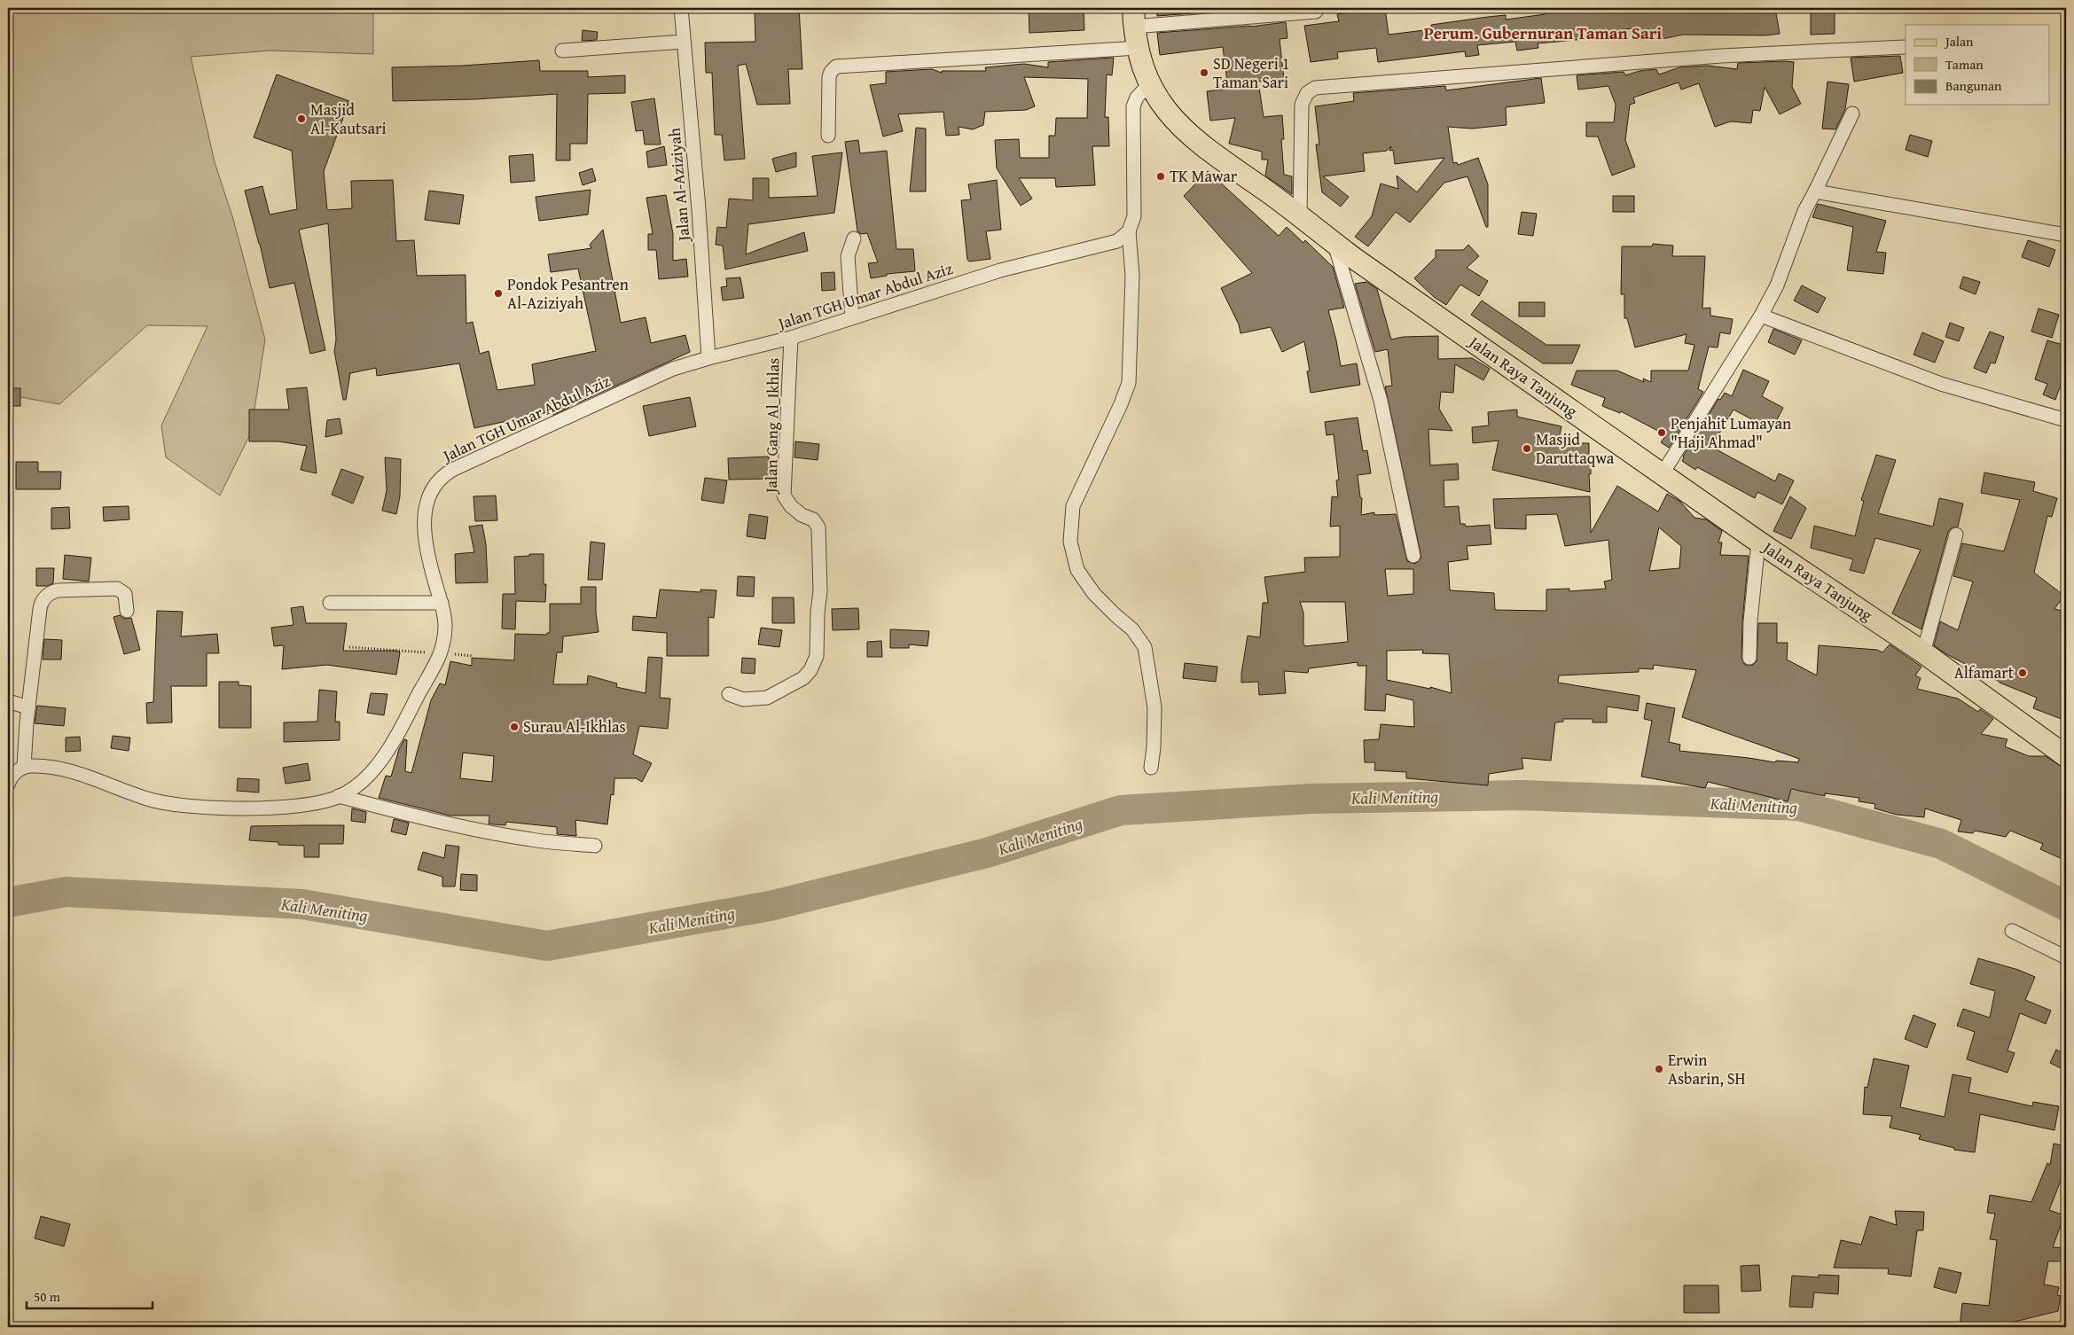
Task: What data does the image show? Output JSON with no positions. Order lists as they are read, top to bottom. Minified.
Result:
{"streets":{"main road":["Jalan Raya Tanjung"],"street":["Jalan Al-Aziziyah","Jalan TGH Umar Abdul Aziz","Jalan Gang Al_Ikhlas"]},"crossings":[["Jalan Al-Aziziyah","Jalan TGH Umar Abdul Aziz"],["Jalan TGH Umar Abdul Aziz","Jalan Gang Al_Ikhlas"]],"districts":["Perum. Gubernuran Taman Sari"],"water":["Kali Meniting"],"places":["SD Negeri 1 Taman Sari","Masjid Al-Kautsari","TK Mawar","Pondok Pesantren Al-Aziziyah","Penjahit Lumayan \"Haji Ahmad\"","Masjid Daruttaqwa","Alfamart","Surau Al-Ikhlas","Erwin Asbarin, SH"],"legend":["Jalan","Taman","Bangunan"],"scale_bar":"50 m"}
